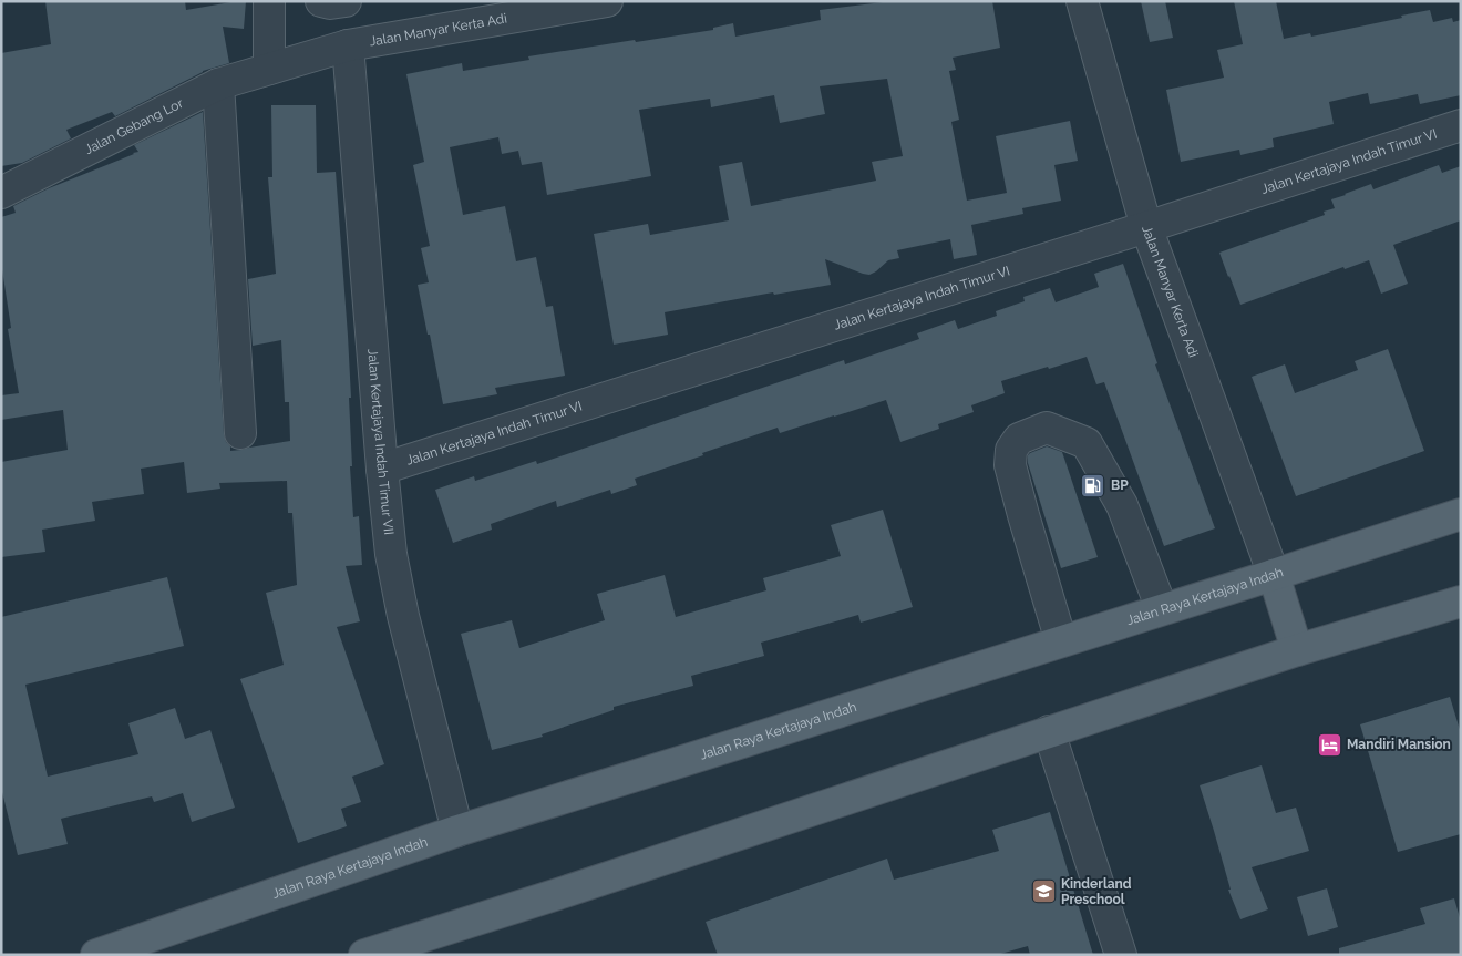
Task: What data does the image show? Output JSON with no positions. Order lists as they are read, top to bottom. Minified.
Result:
{"streets":{"main road":["Jalan Raya Kertajaya Indah"],"street":["Jalan Manyar Kerta Adi","Jalan Gebang Lor","Jalan Kertajaya Indah Timur VI","Jalan Kertajaya Indah Timur VII"]},"crossings":[["Jalan Manyar Kerta Adi","Jalan Gebang Lor"],["Jalan Manyar Kerta Adi","Jalan Kertajaya Indah Timur VI"],["Jalan Manyar Kerta Adi","Jalan Kertajaya Indah Timur VII"],["Jalan Manyar Kerta Adi","Jalan Raya Kertajaya Indah"],["Jalan Kertajaya Indah Timur VI","Jalan Kertajaya Indah Timur VII"],["Jalan Kertajaya Indah Timur VII","Jalan Raya Kertajaya Indah"]],"places":{"fuel station":["BP"],"hotel":["Mandiri Mansion"],"school or university":["Kinderland Preschool"]}}
